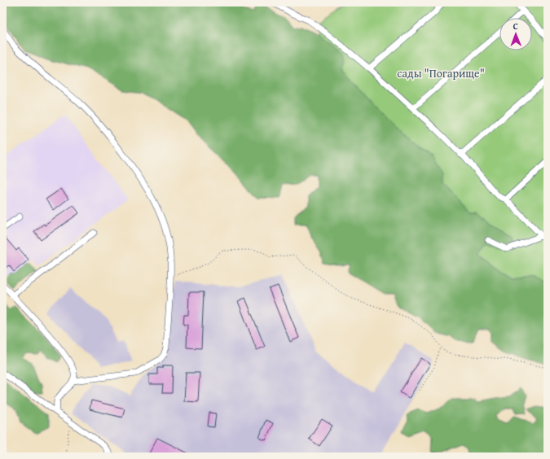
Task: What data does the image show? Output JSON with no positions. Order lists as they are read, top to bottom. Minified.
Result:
{"parks":["сады \"Погарище\""],"north":"top"}
